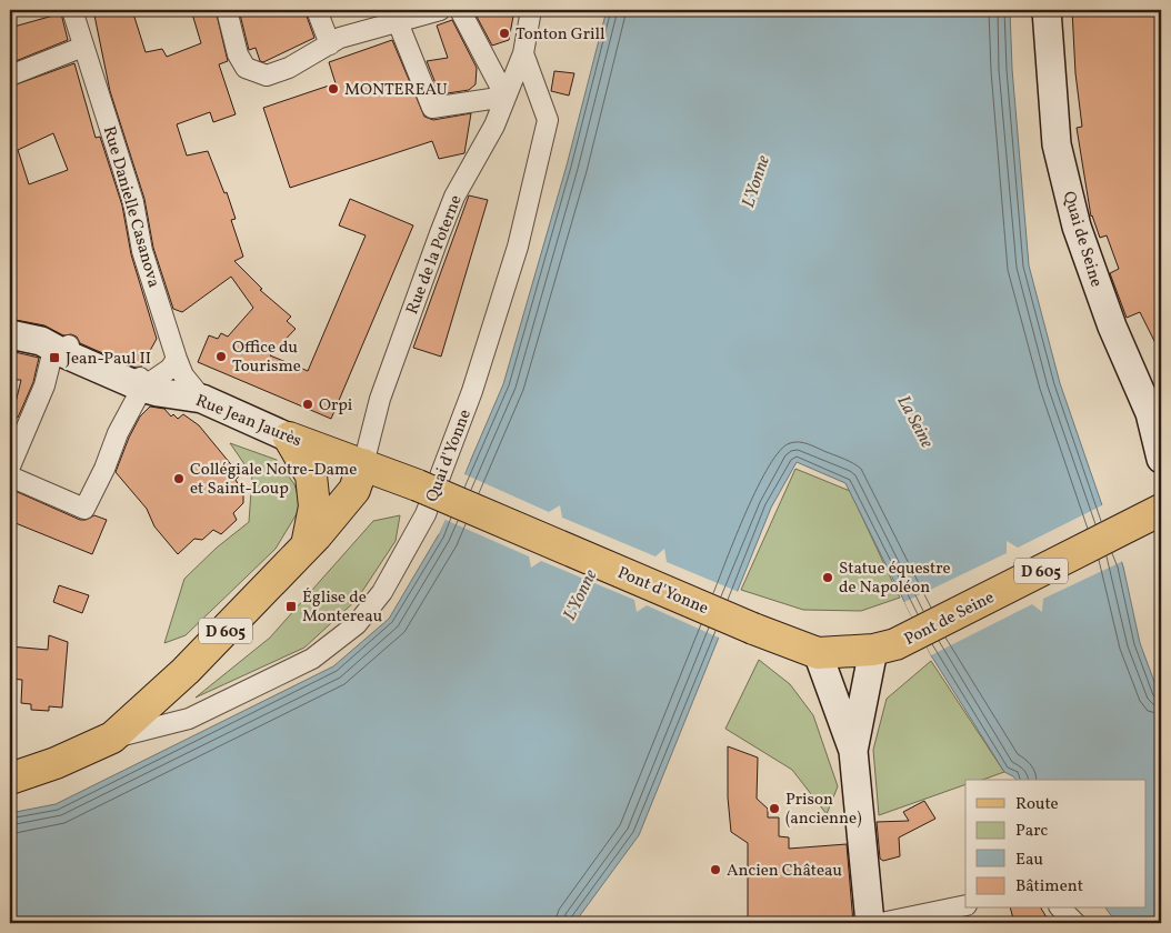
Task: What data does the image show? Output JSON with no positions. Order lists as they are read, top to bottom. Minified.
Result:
{"streets":{"main road":["Quai de Seine","Rue Jean Jaurès","D 605","Pont d'Yonne","Pont de Seine"],"street":["Rue Danielle Casanova","Rue de la Poterne","Quai d'Yonne"]},"crossings":[["Rue Danielle Casanova","Rue Jean Jaurès"],["Rue de la Poterne","Rue Jean Jaurès"],["Rue de la Poterne","Quai d'Yonne"],["Rue de la Poterne","D 605"],["Rue de la Poterne","Pont d'Yonne"],["Rue Jean Jaurès","D 605"],["Rue Jean Jaurès","Pont d'Yonne"],["Quai d'Yonne","D 605"],["D 605","Pont d'Yonne"],["Pont d'Yonne","Pont de Seine"]],"water":["L'Yonne","La Seine"],"places":{"other":["Tonton Grill","MONTEREAU","Office du Tourisme","Orpi","Collégiale Notre-Dame et Saint-Loup","Statue équestre de Napoléon","Prison (ancienne)","Ancien Château"],"transit":["Jean-Paul II","Église de Montereau"]},"legend":["Route","Parc","Eau","Bâtiment"]}
